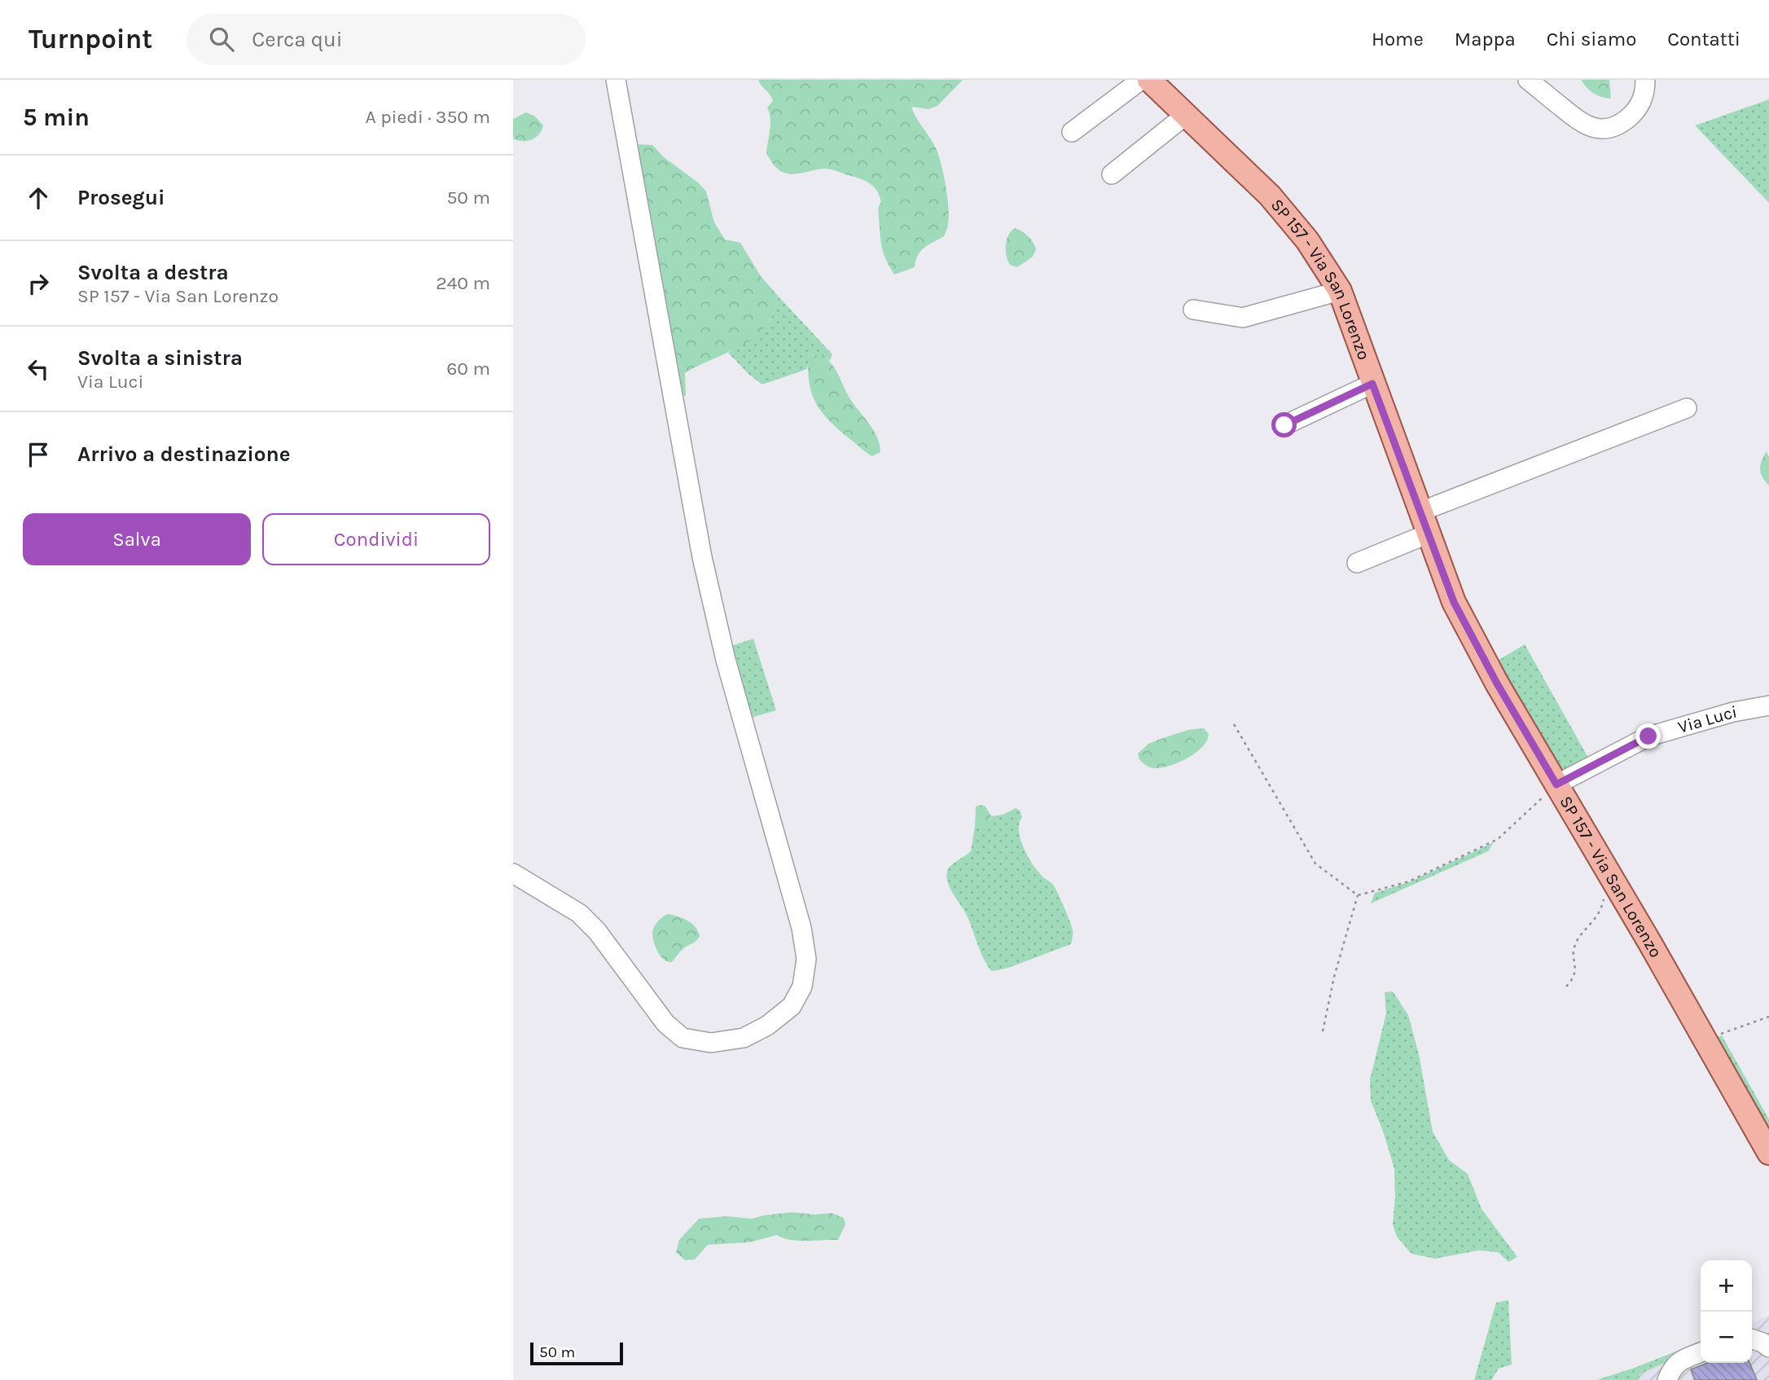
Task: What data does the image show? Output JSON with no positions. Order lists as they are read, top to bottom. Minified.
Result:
{"streets":{"main road":["SP 157 - Via San Lorenzo"],"street":["Via Luci"]},"crossings":[["SP 157 - Via San Lorenzo","Via Luci"]],"scale_bar":"50 m","page":{"header":"Turnpoint","search":"Cerca qui","nav":["Home","Mappa","Chi siamo","Contatti"],"heading":["5 min","A piedi · 350 m"],"list":[["Prosegui","50 m"],["Svolta a destra","SP 157 - Via San Lorenzo","240 m"],["Svolta a sinistra","Via Luci","60 m"],"Arrivo a destinazione"],"buttons":["Salva","Condividi"],"map_buttons":["+","−"],"scale":"50 m"}}
